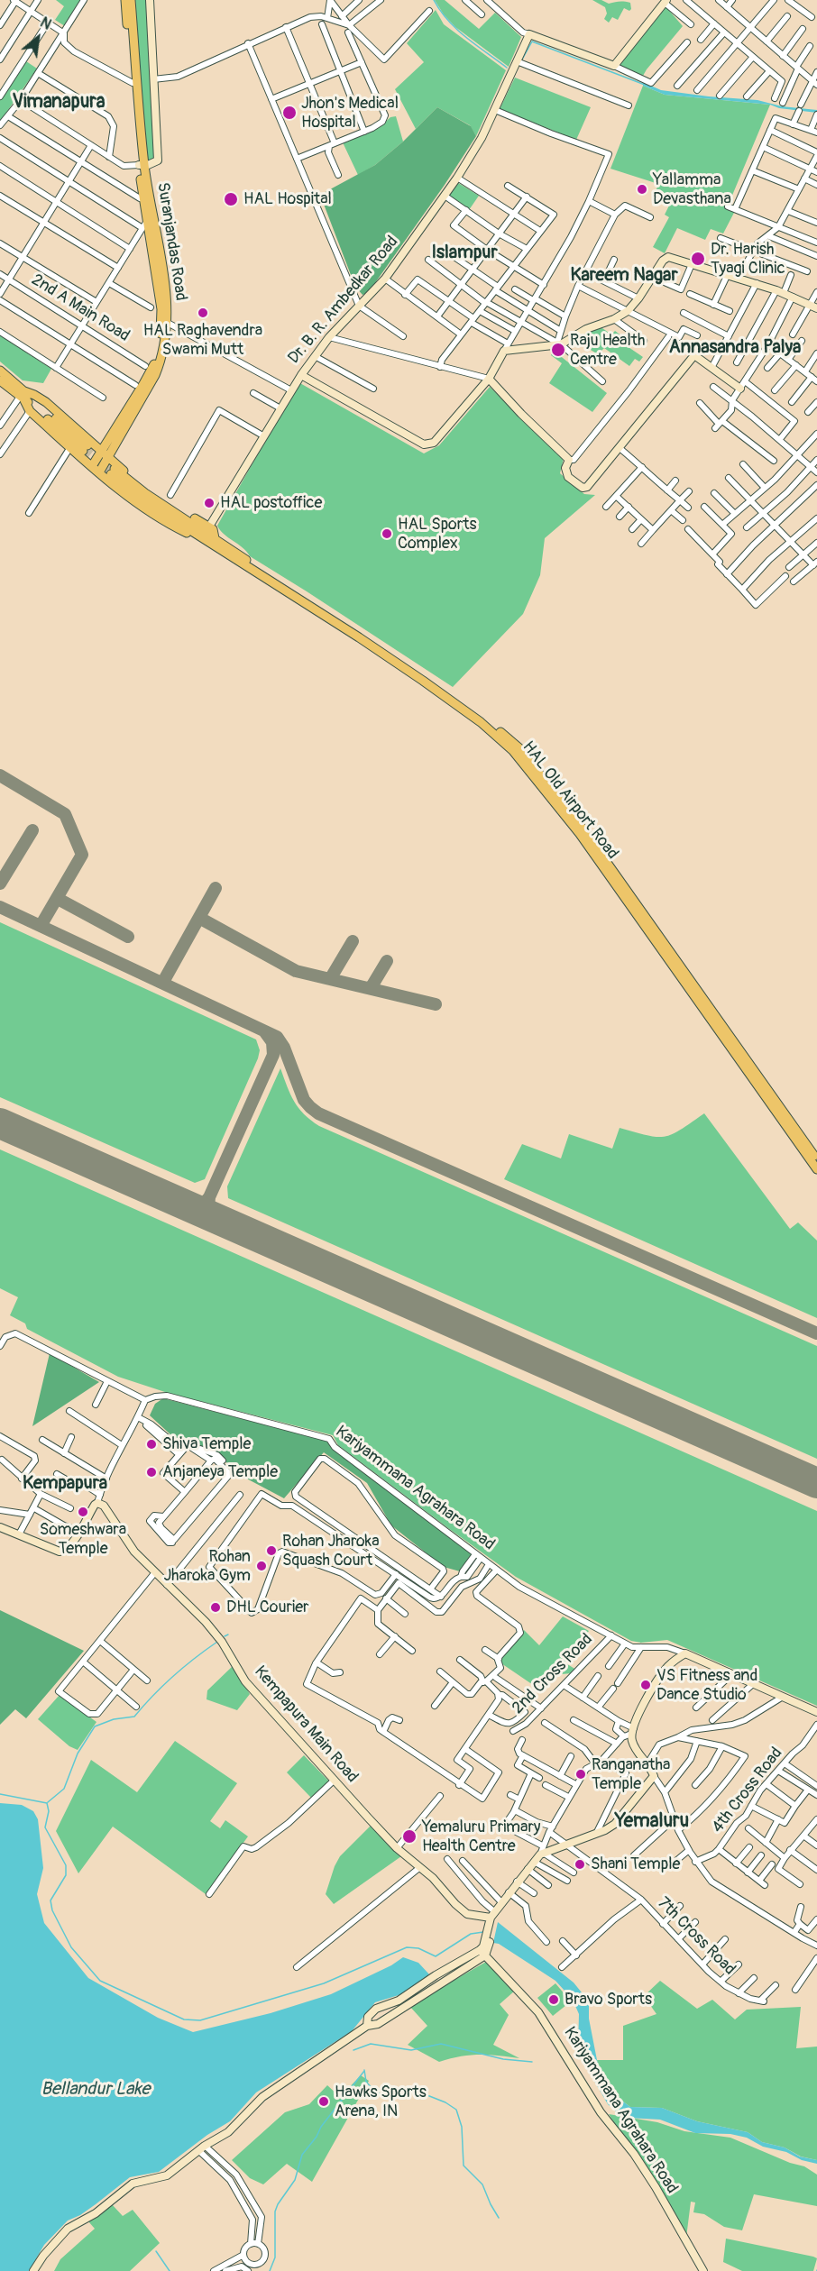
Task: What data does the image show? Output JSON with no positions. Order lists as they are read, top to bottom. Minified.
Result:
{"streets":{"main road":["Suranjandas Road","HAL Old Airport Road"],"street":["Dr. B. R. Ambedkar Road","2nd A Main Road","Kariyammana Agrahara Road","2nd Cross Road","Kempapura Main Road","4th Cross Road","7th Cross Road"]},"crossings":[["Kariyammana Agrahara Road","2nd Cross Road"]],"districts":["Vimanapura","Islampur","Kareem Nagar","Annasandra Palya","Kempapura","Yemaluru"],"water":["Bellandur Lake"],"places":["Jhon's Medical Hospital","Yallamma Devasthana","HAL Hospital","Dr. Harish Tyagi Clinic","HAL Raghavendra Swami Mutt","Raju Health Centre","HAL postoffice","HAL Sports Complex","Shiva Temple","Anjaneya Temple","Someshwara Temple","Rohan Jharoka Squash Court","Rohan Jharoka Gym","DHL Courier","VS Fitness and Dance Studio","Ranganatha Temple","Yemaluru Primary Health Centre","Shani Temple","Bravo Sports","Hawks Sports Arena, IN"],"north":"top right"}
